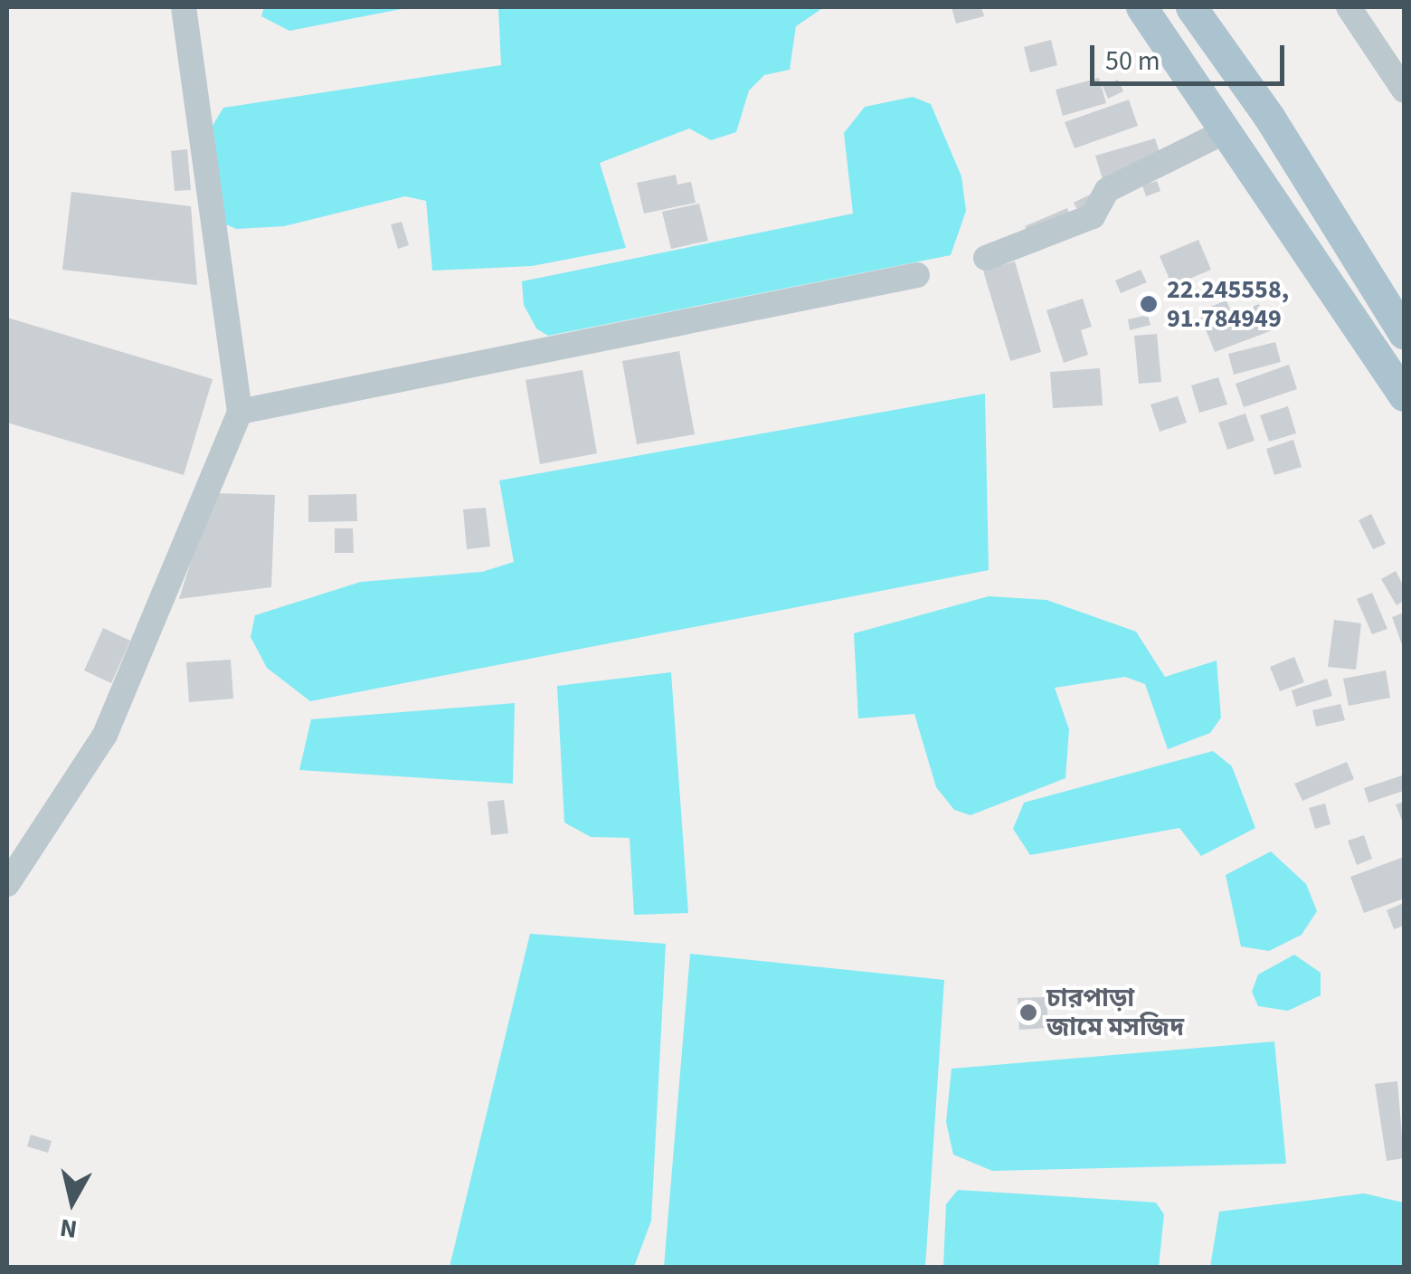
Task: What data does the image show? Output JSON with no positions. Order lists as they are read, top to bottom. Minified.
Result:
{"places":["22.245558, 91.784949","চারপাড়া জামে মসজিদ"],"scale_bar":"50 m","north":"bottom"}
